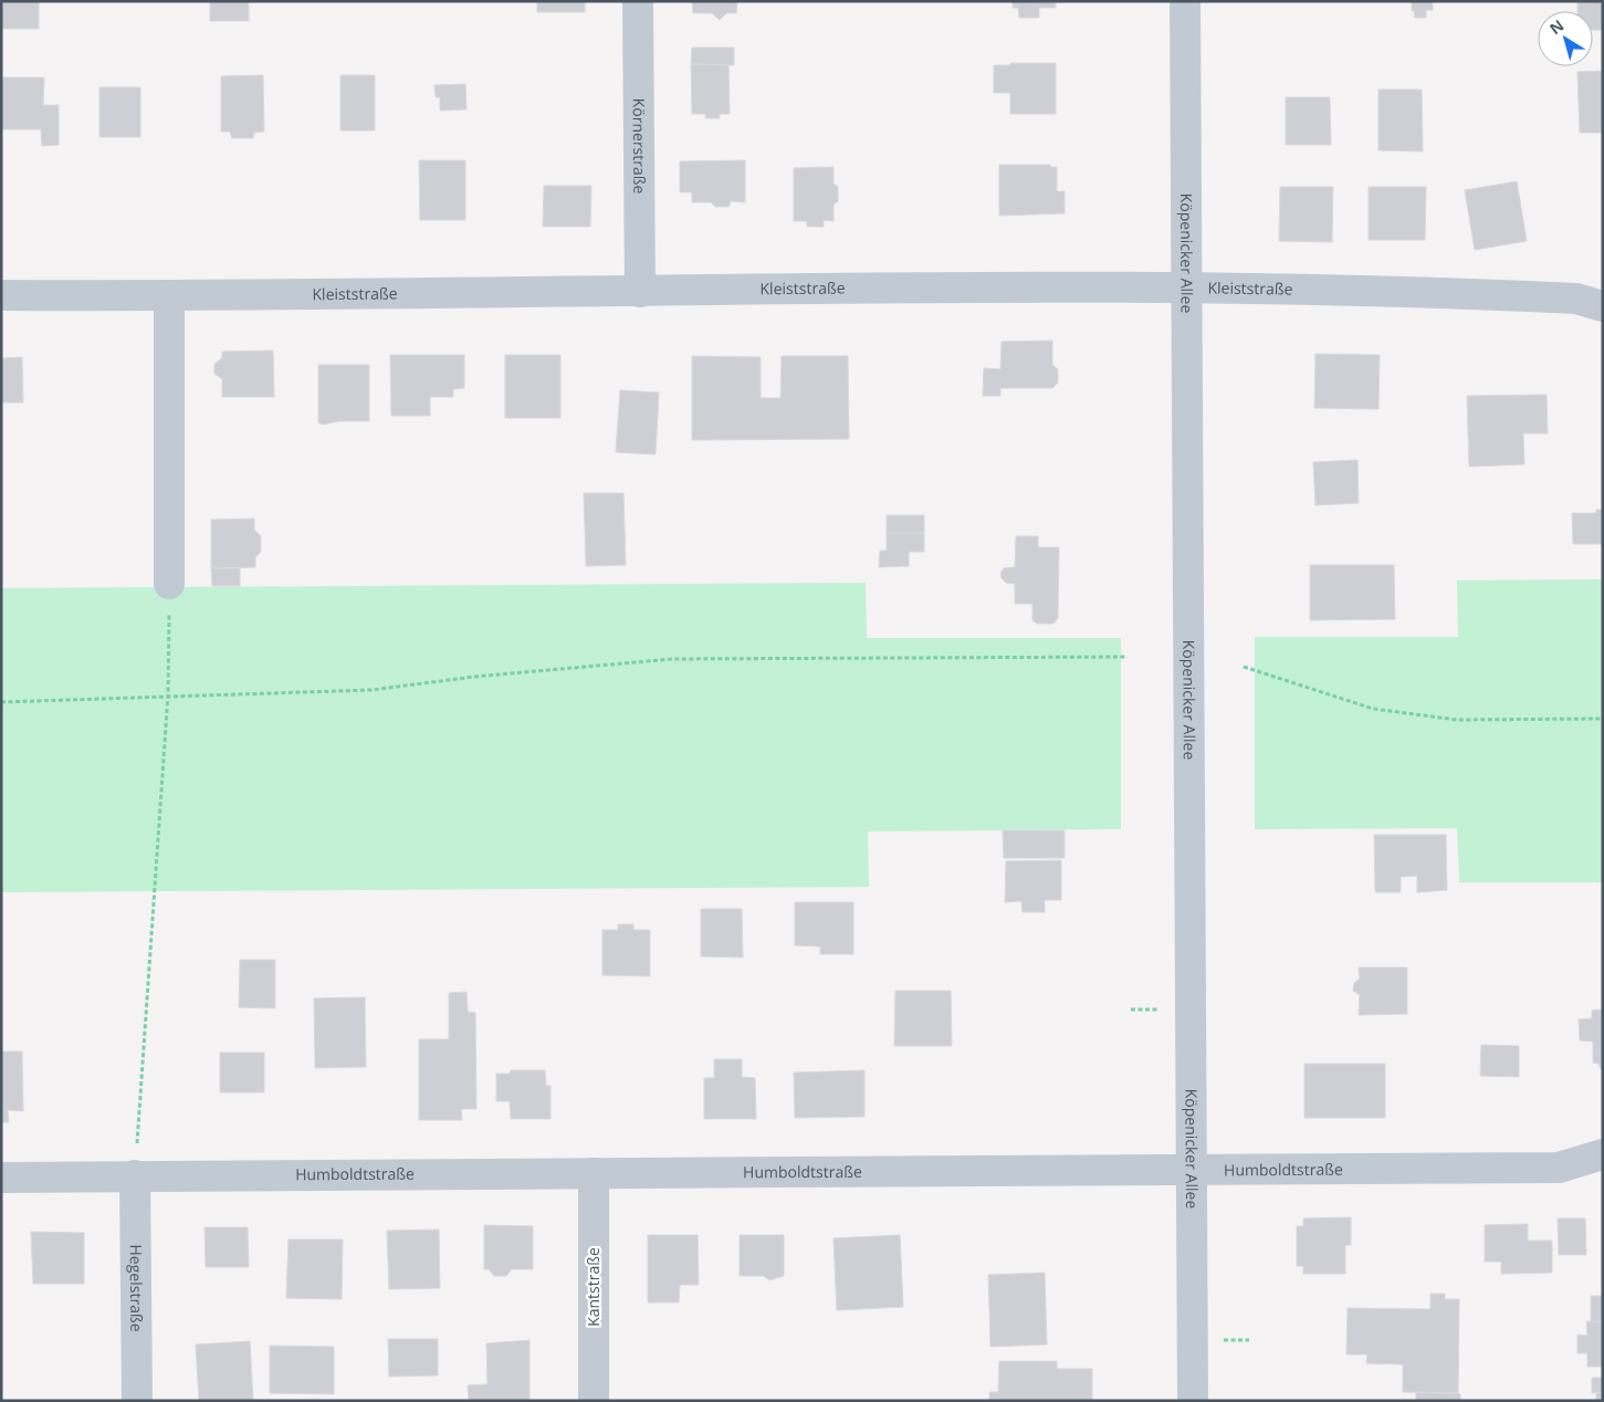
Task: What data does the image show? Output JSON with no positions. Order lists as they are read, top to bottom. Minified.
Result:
{"streets":{"street":["Körnerstraße","Köpenicker Allee","Kleiststraße","Humboldtstraße","Kantstraße","Hegelstraße"]},"crossings":[["Körnerstraße","Kleiststraße"],["Köpenicker Allee","Kleiststraße"],["Köpenicker Allee","Humboldtstraße"],["Humboldtstraße","Kantstraße"],["Humboldtstraße","Hegelstraße"]],"north":"top left"}
